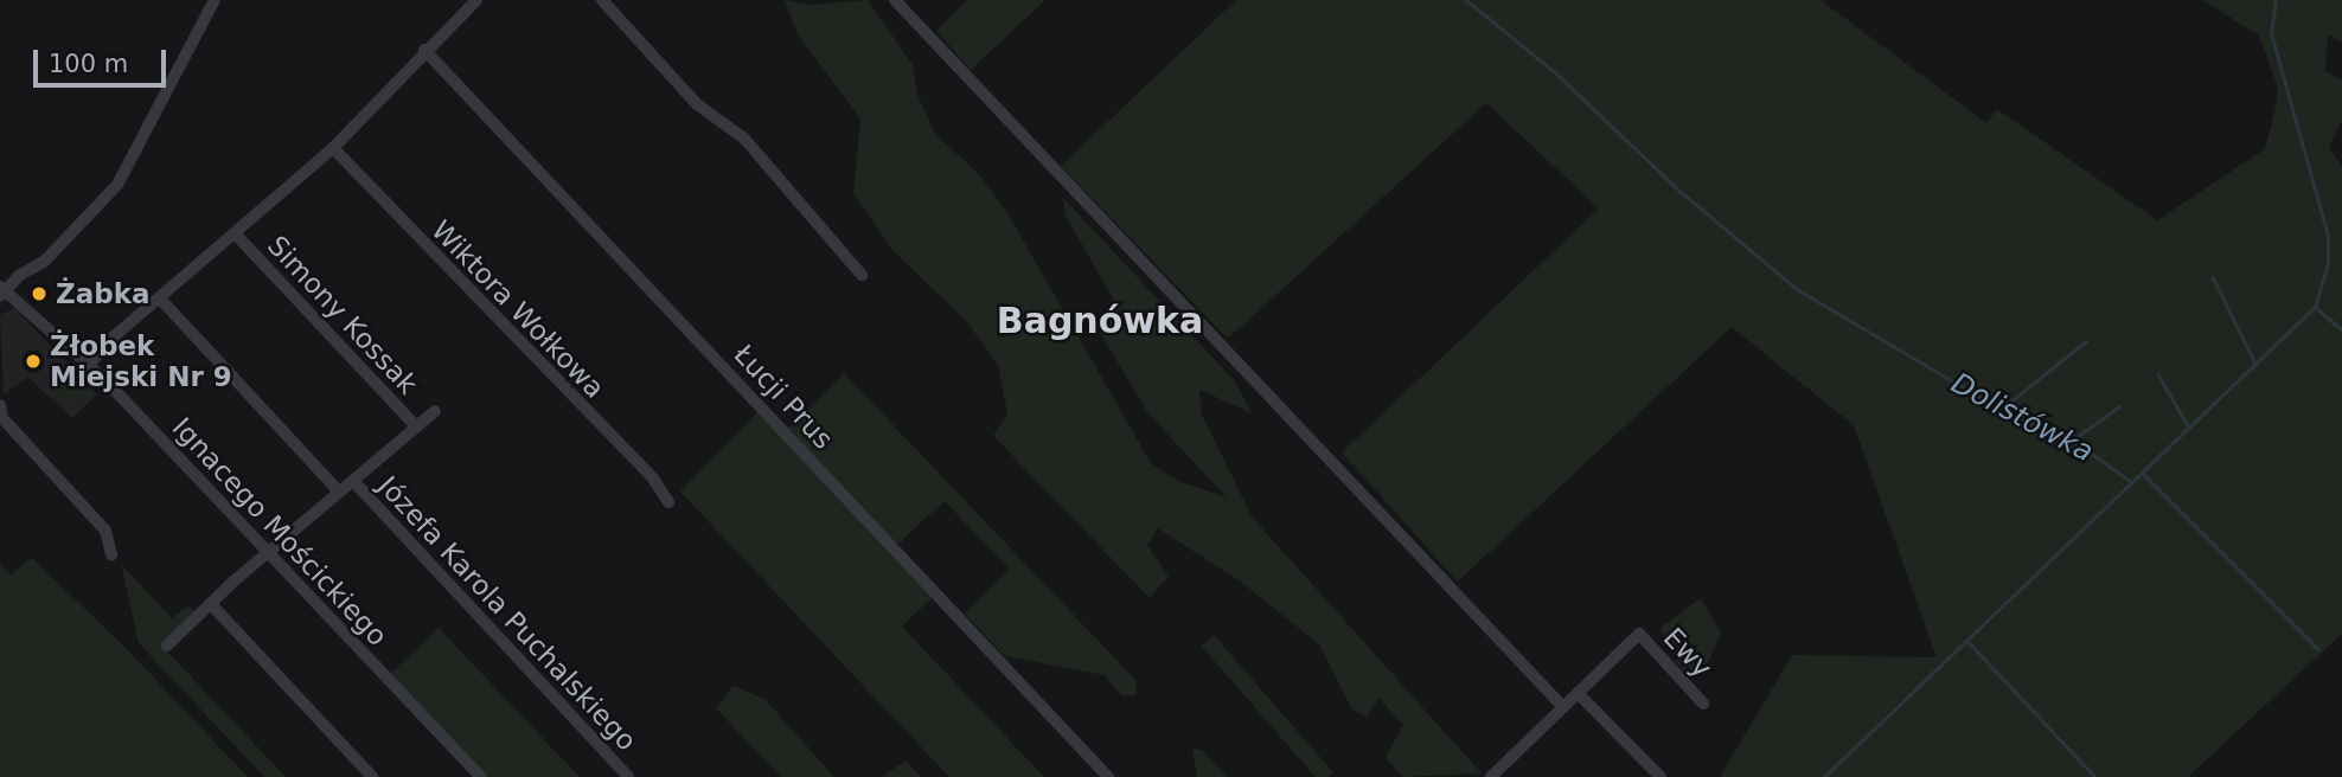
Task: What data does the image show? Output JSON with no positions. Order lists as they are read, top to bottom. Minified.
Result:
{"streets":{"street":["Wiktora Wołkowa","Simony Kossak","Łucji Prus","Ignacego Mościckiego","Józefa Karola Puchalskiego","Ewy"]},"districts":["Bagnówka"],"water":["Dolistówka"],"places":["Żabka","Żłobek Miejski Nr 9"],"scale_bar":"100 m"}
